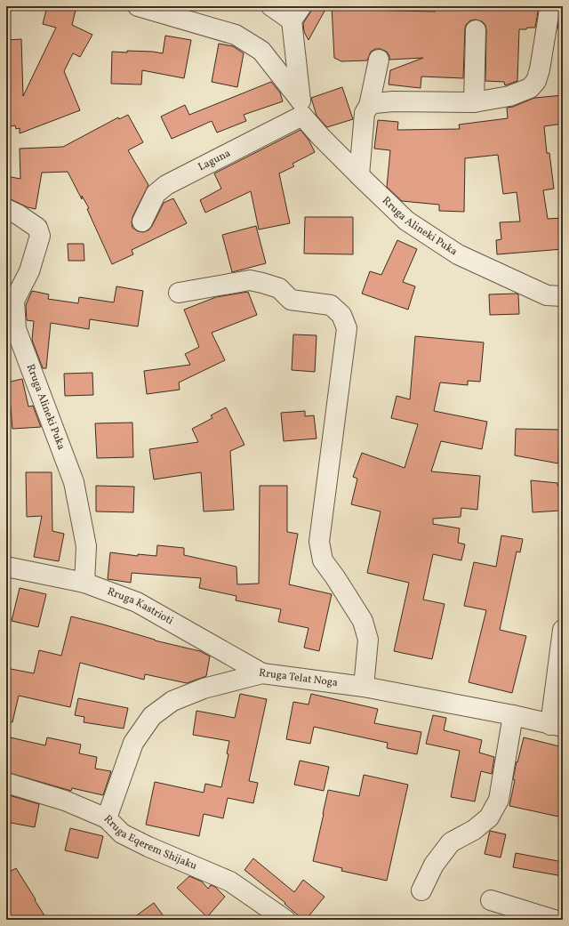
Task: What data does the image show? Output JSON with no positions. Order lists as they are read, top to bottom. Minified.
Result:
{"streets":{"street":["Laguna","Rruga Alineki Puka","Rruga Kastrioti","Rruga Telat Noga","Rruga Eqerem Shijaku"]},"crossings":[["Laguna","Rruga Alineki Puka"],["Rruga Alineki Puka","Rruga Kastrioti"],["Rruga Kastrioti","Rruga Telat Noga"],["Rruga Telat Noga","Rruga Eqerem Shijaku"]]}
